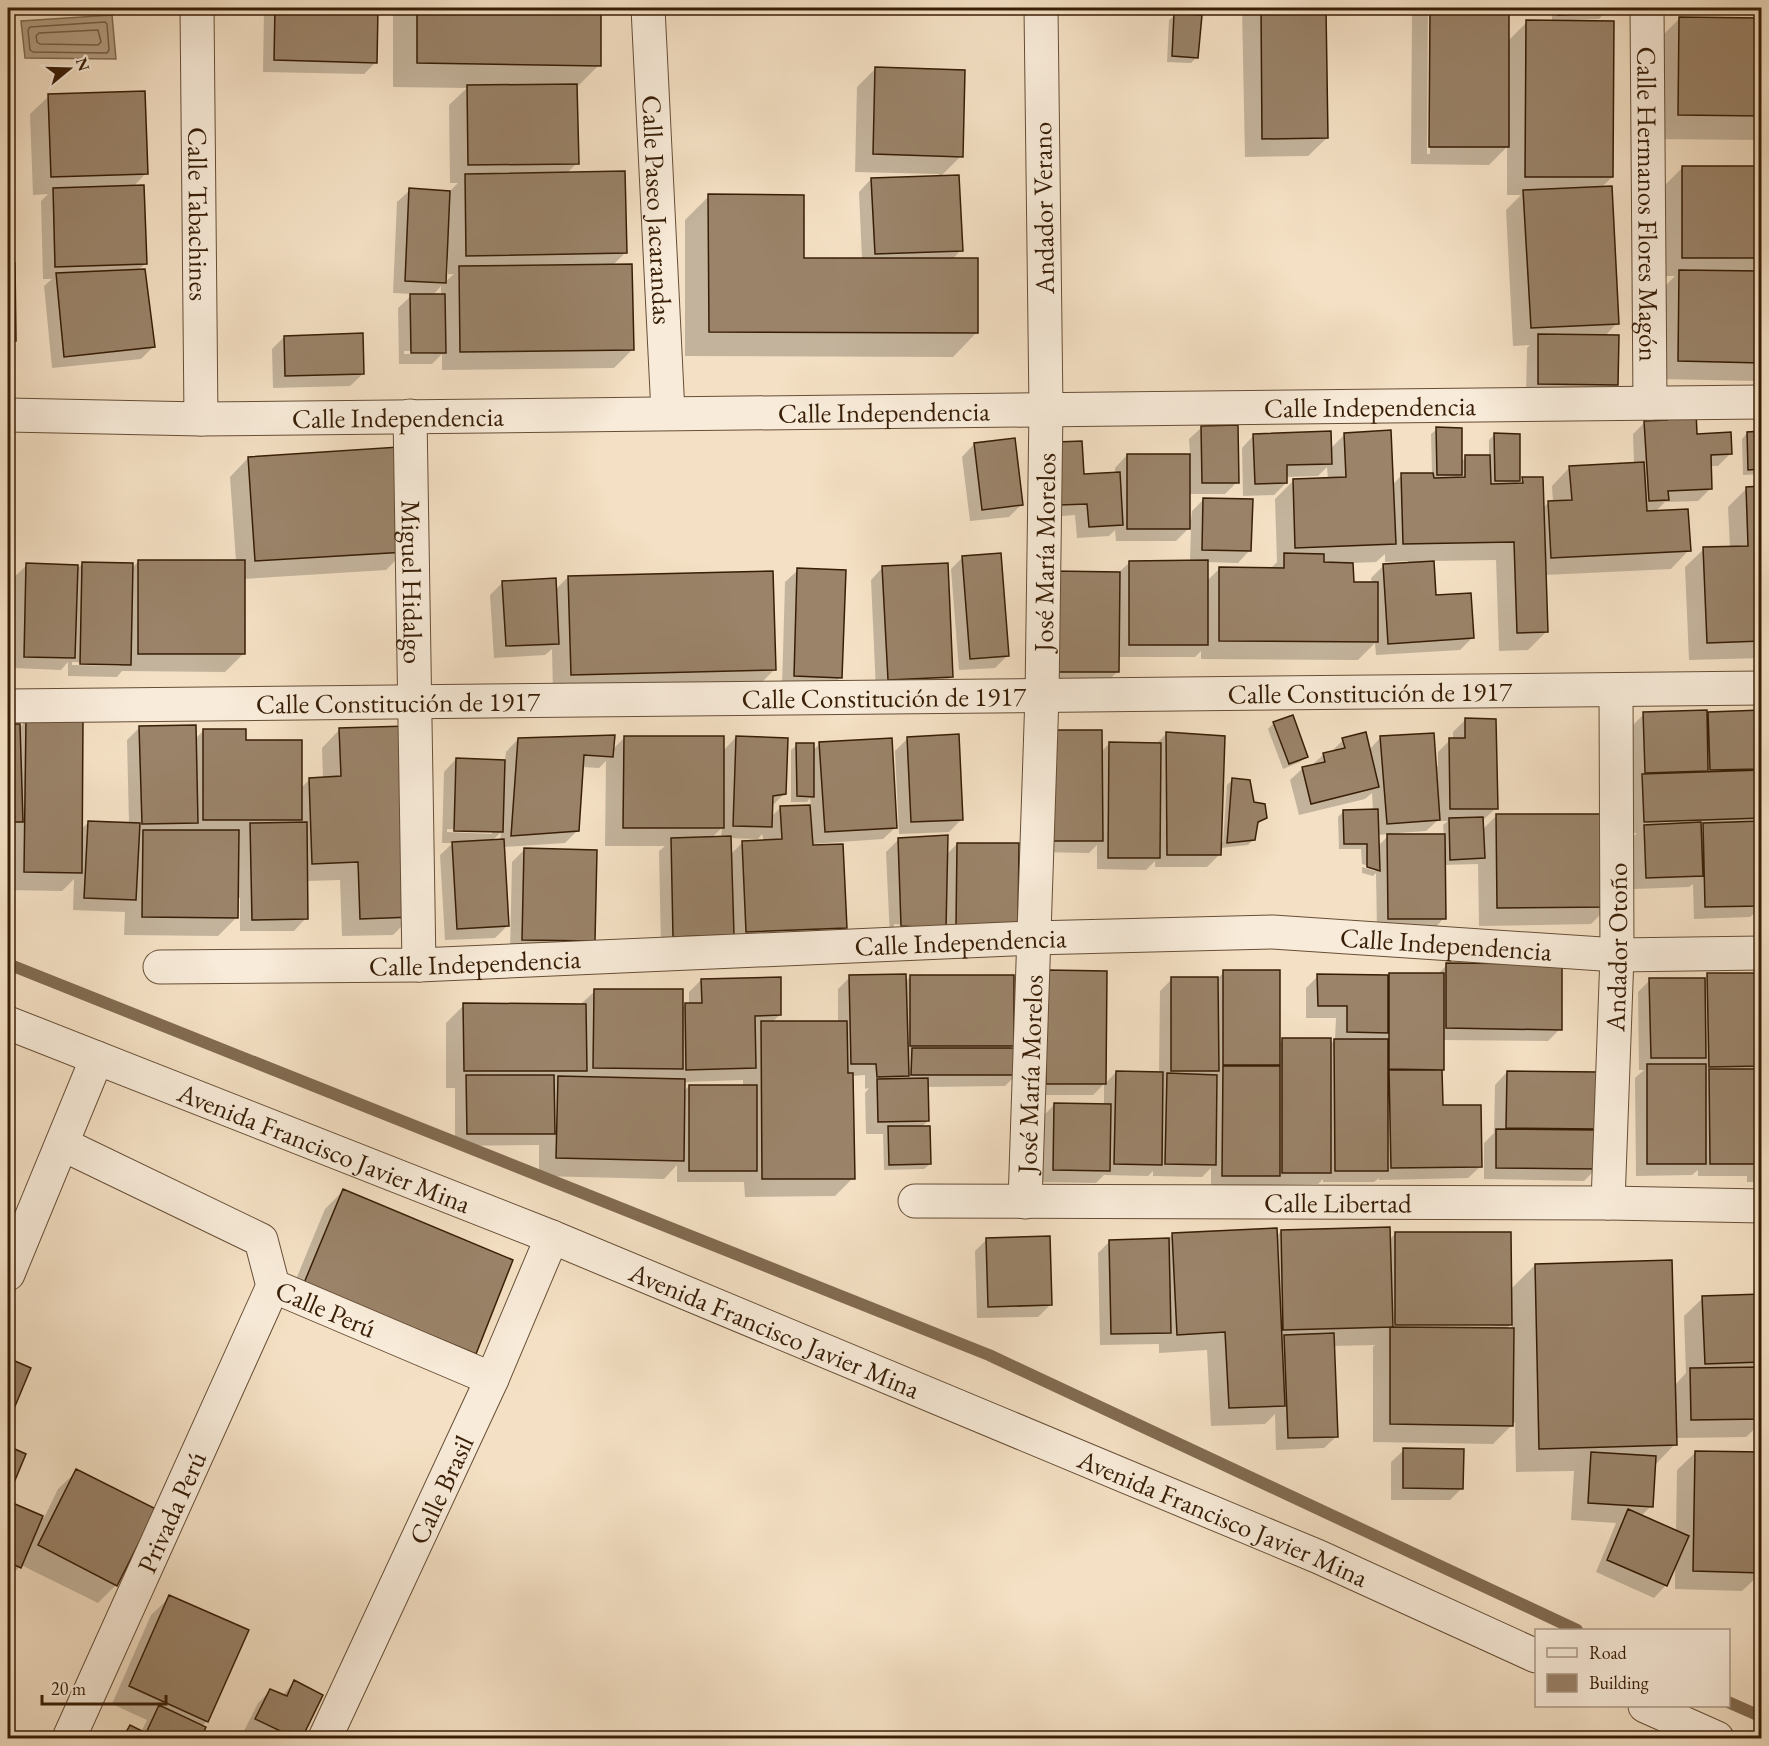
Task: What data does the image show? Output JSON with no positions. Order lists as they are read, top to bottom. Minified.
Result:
{"streets":{"street":["Calle Hermanos Flores Magón","Andador Verano","Calle Paseo Jacarandas","Calle Tabachines","Calle Independencia","José María Morelos","Miguel Hidalgo","Calle Constitución de 1917","Andador Otoño","Avenida Francisco Javier Mina","Calle Libertad","Calle Perú","Calle Brasil","Privada Perú"]},"crossings":[["Calle Hermanos Flores Magón","Calle Independencia"],["Andador Verano","Calle Independencia"],["Andador Verano","José María Morelos"],["Calle Paseo Jacarandas","Calle Independencia"],["Calle Tabachines","Calle Independencia"],["Calle Independencia","José María Morelos"],["Calle Independencia","Miguel Hidalgo"],["Calle Independencia","Andador Otoño"],["José María Morelos","Calle Constitución de 1917"],["José María Morelos","Calle Libertad"],["Miguel Hidalgo","Calle Constitución de 1917"],["Calle Constitución de 1917","Andador Otoño"],["Andador Otoño","Calle Libertad"],["Avenida Francisco Javier Mina","Calle Brasil"],["Calle Perú","Calle Brasil"],["Calle Perú","Privada Perú"]],"legend":["Road","Building"],"scale_bar":"20 m","north":"right"}
